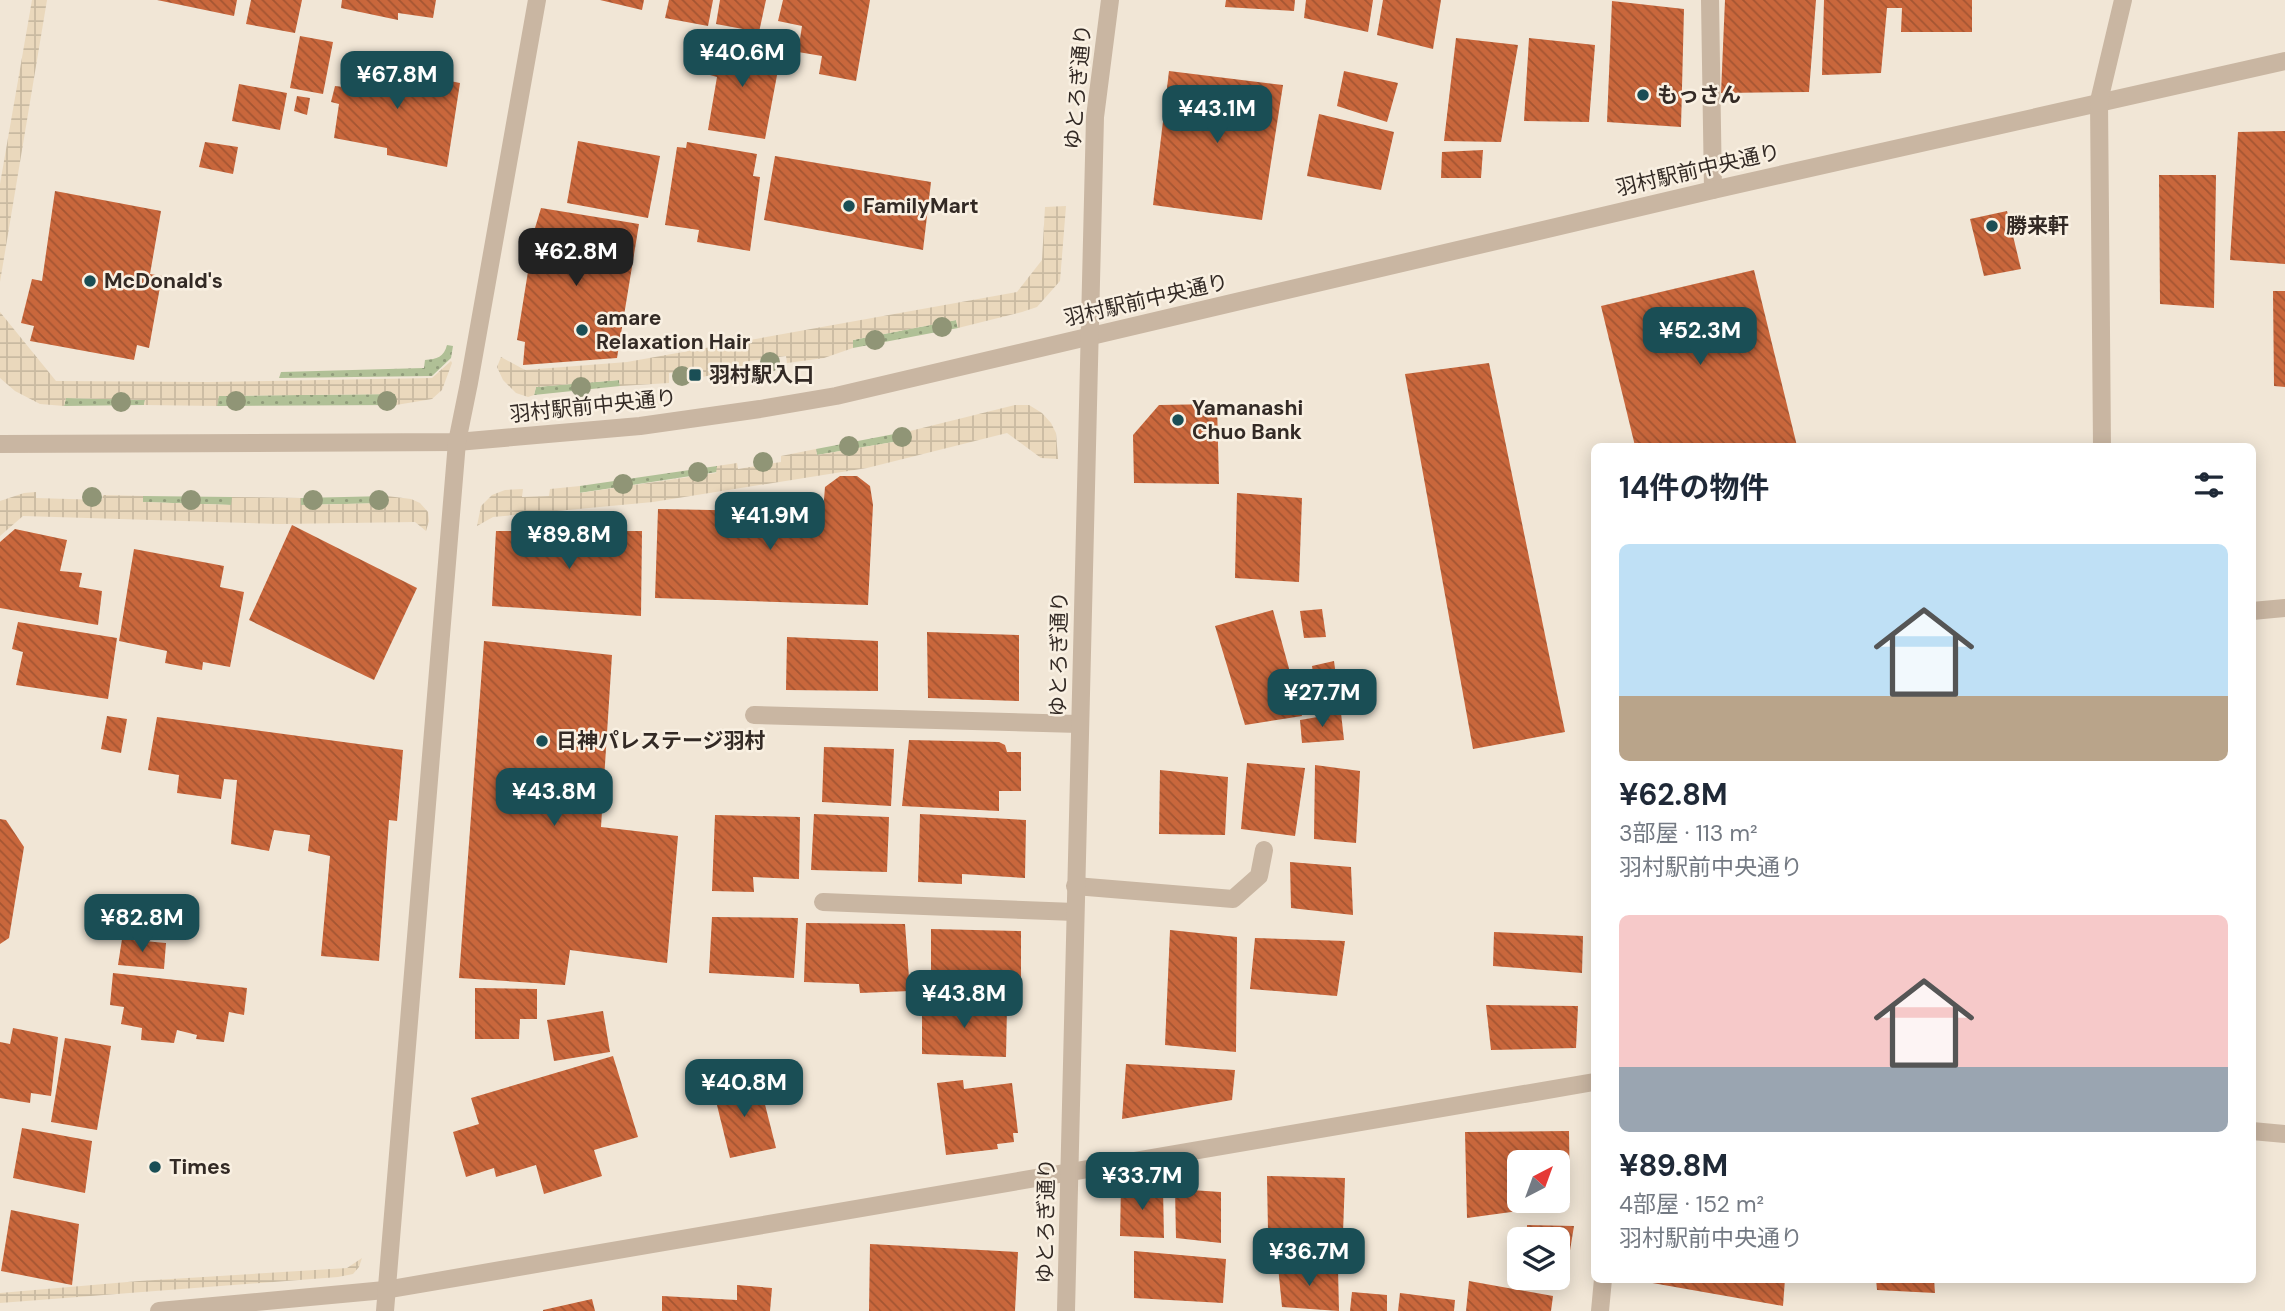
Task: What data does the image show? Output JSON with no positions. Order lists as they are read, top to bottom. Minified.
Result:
{"streets":{"street":["ゆとろぎ通り","羽村駅前中央通り"]},"crossings":[["ゆとろぎ通り","羽村駅前中央通り"]],"places":{"other":["もっさん","FamilyMart","勝来軒","McDonald's","amare Relaxation Hair","Yamanashi Chuo Bank","日神パレステージ羽村","Times"],"transit":["羽村駅入口"]},"north":"top right","page":{"price":["¥40.6M","¥67.8M","¥43.1M","¥62.8M","¥52.3M","¥41.9M","¥89.8M","¥27.7M","¥43.8M","¥82.8M","¥43.8M","¥40.8M","¥33.7M","¥36.7M"],"heading":"14件の物件","list":[{"name":"¥62.8M","note":"3部屋 · 113 m² · 羽村駅前中央通り"},{"name":"¥89.8M","note":"4部屋 · 152 m² · 羽村駅前中央通り"}]}}
